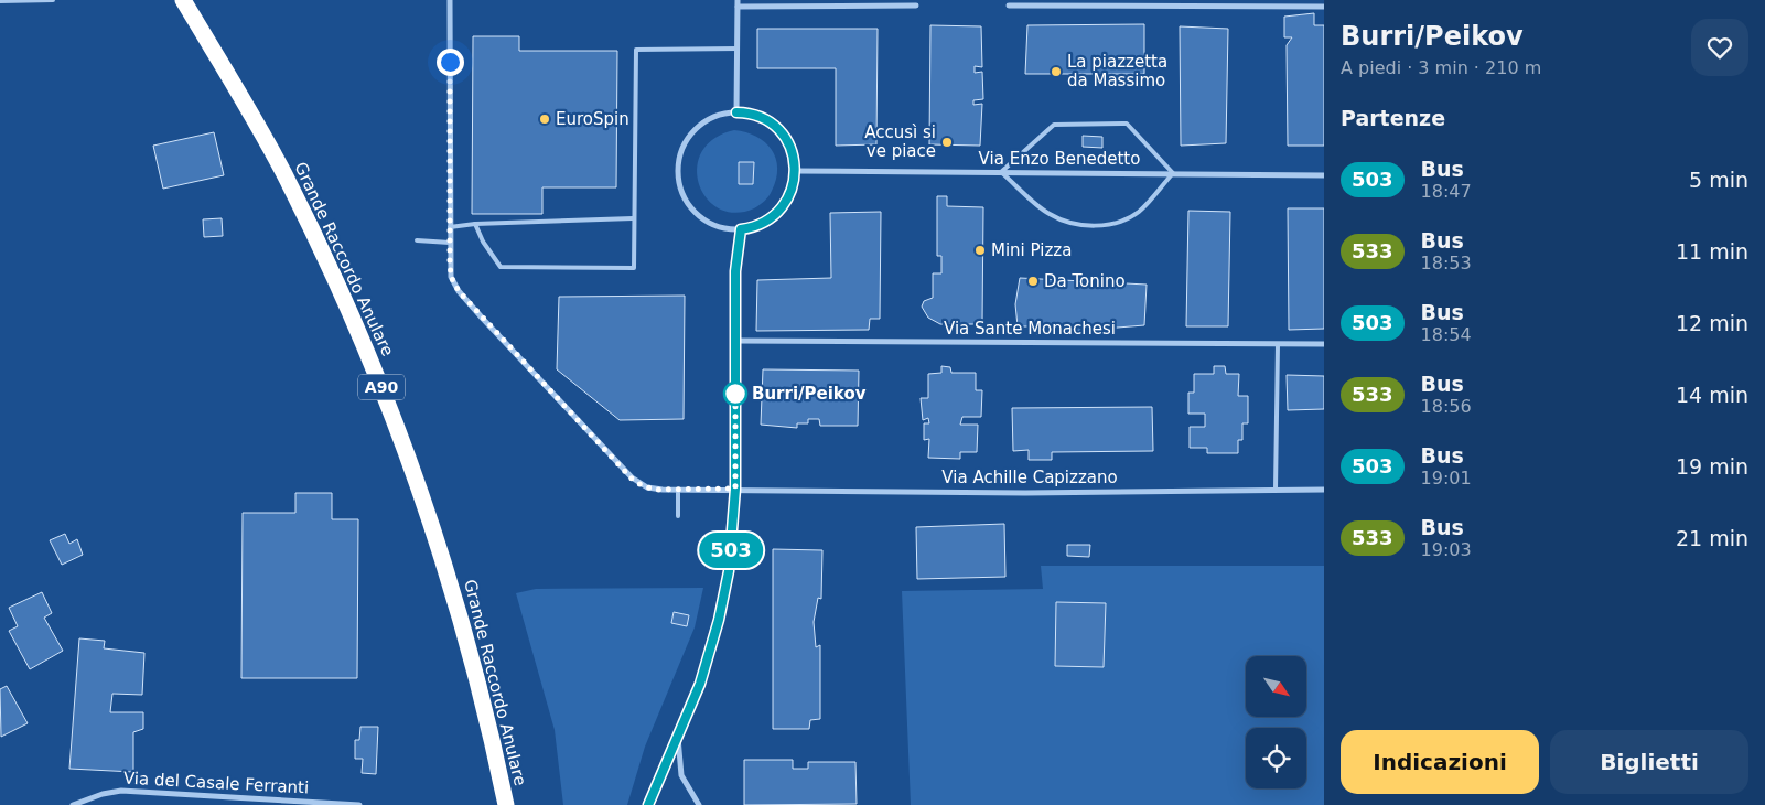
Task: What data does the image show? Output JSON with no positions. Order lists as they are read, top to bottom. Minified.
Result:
{"streets":{"highway":["Grande Raccordo Anulare","A90"],"street":["Via Enzo Benedetto","Via Sante Monachesi","Via Achille Capizzano","Via del Casale Ferranti"]},"places":["La piazzetta da Massimo","EuroSpin","Accusì si ve piace","Mini Pizza","Da Tonino","Burri/Peikov"],"lines":["bus line 503"],"north":"bottom right","page":{"on_map":"503","heading":[["Burri/Peikov","A piedi · 3 min · 210 m"],"Partenze"],"list":[{"mark":"503","name":"Bus","note":"18:47","value":"5 min"},{"mark":"533","name":"Bus","note":"18:53","value":"11 min"},{"mark":"503","name":"Bus","note":"18:54","value":"12 min"},{"mark":"533","name":"Bus","note":"18:56","value":"14 min"},{"mark":"503","name":"Bus","note":"19:01","value":"19 min"},{"mark":"533","name":"Bus","note":"19:03","value":"21 min"}],"buttons":["Indicazioni","Biglietti"]}}
